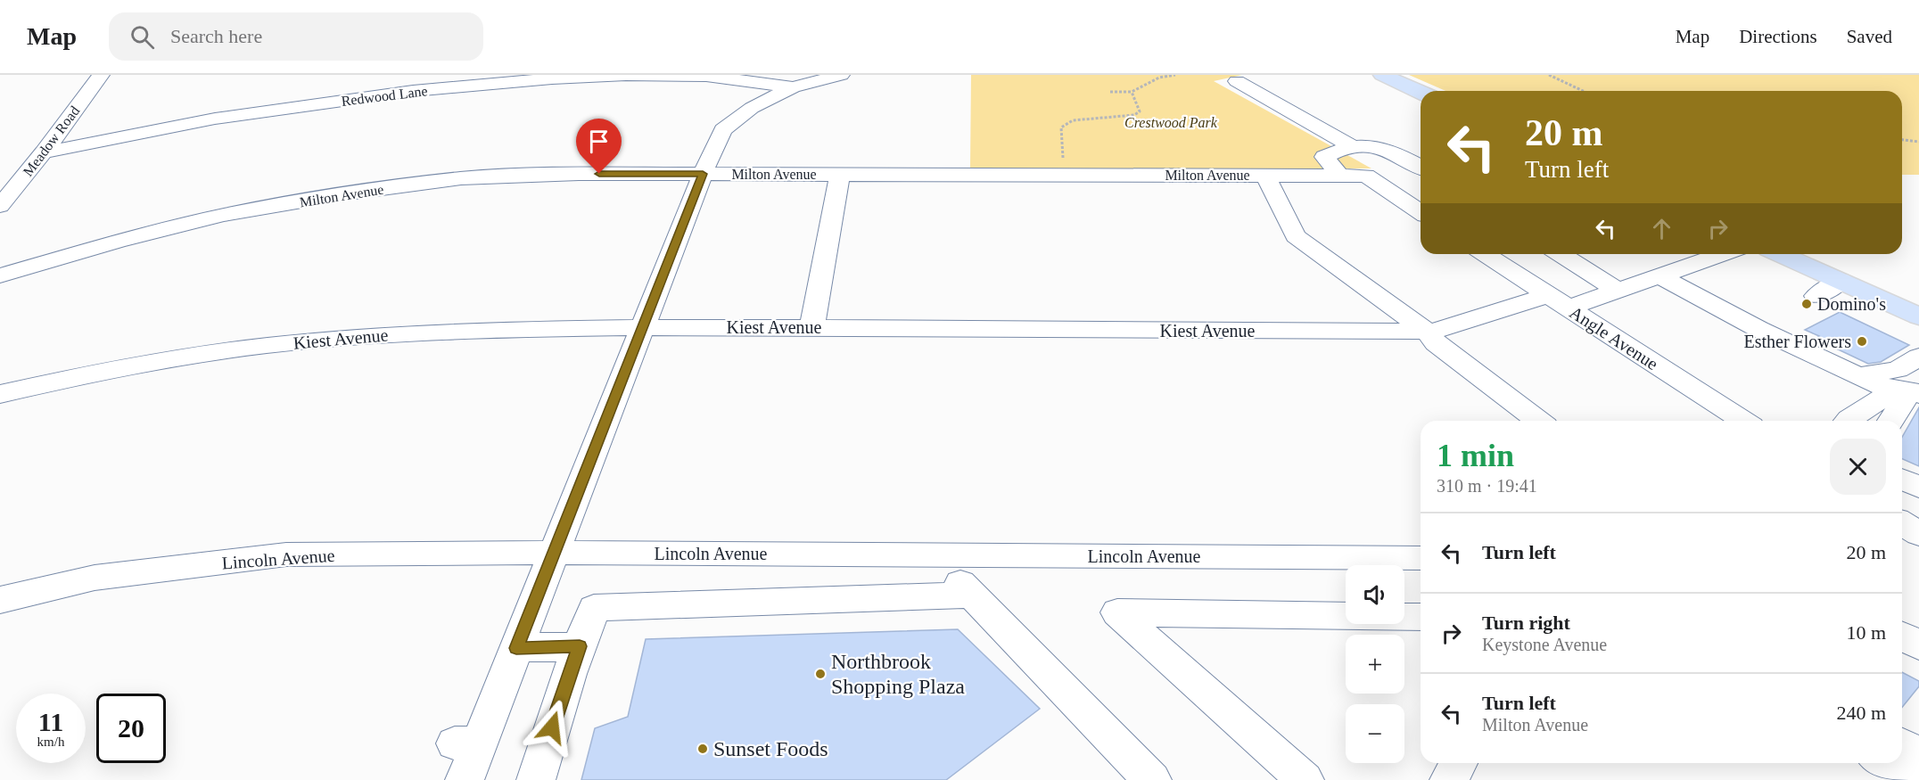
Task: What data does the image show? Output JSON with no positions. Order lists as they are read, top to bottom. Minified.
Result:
{"streets":{"street":["Redwood Lane","Meadow Road","Milton Avenue","Kiest Avenue","Angle Avenue","Lincoln Avenue"]},"crossings":[["Redwood Lane","Meadow Road"],["Kiest Avenue","Angle Avenue"]],"parks":["Crestwood Park"],"places":["Domino's","Esther Flowers","Northbrook Shopping Plaza","Sunset Foods"],"page":{"header":"Map","search":"Search here","nav":["Map","Directions","Saved"],"turn":["20 m","Turn left"],"heading":["1 min","310 m · 19:41"],"list":[{"name":"Turn left","value":"20 m"},{"name":"Turn right","note":"Keystone Avenue","value":"10 m"},{"name":"Turn left","note":"Milton Avenue","value":"240 m"}],"map_buttons":["+","−"],"speed":"11 km/h","limit":"20"}}
